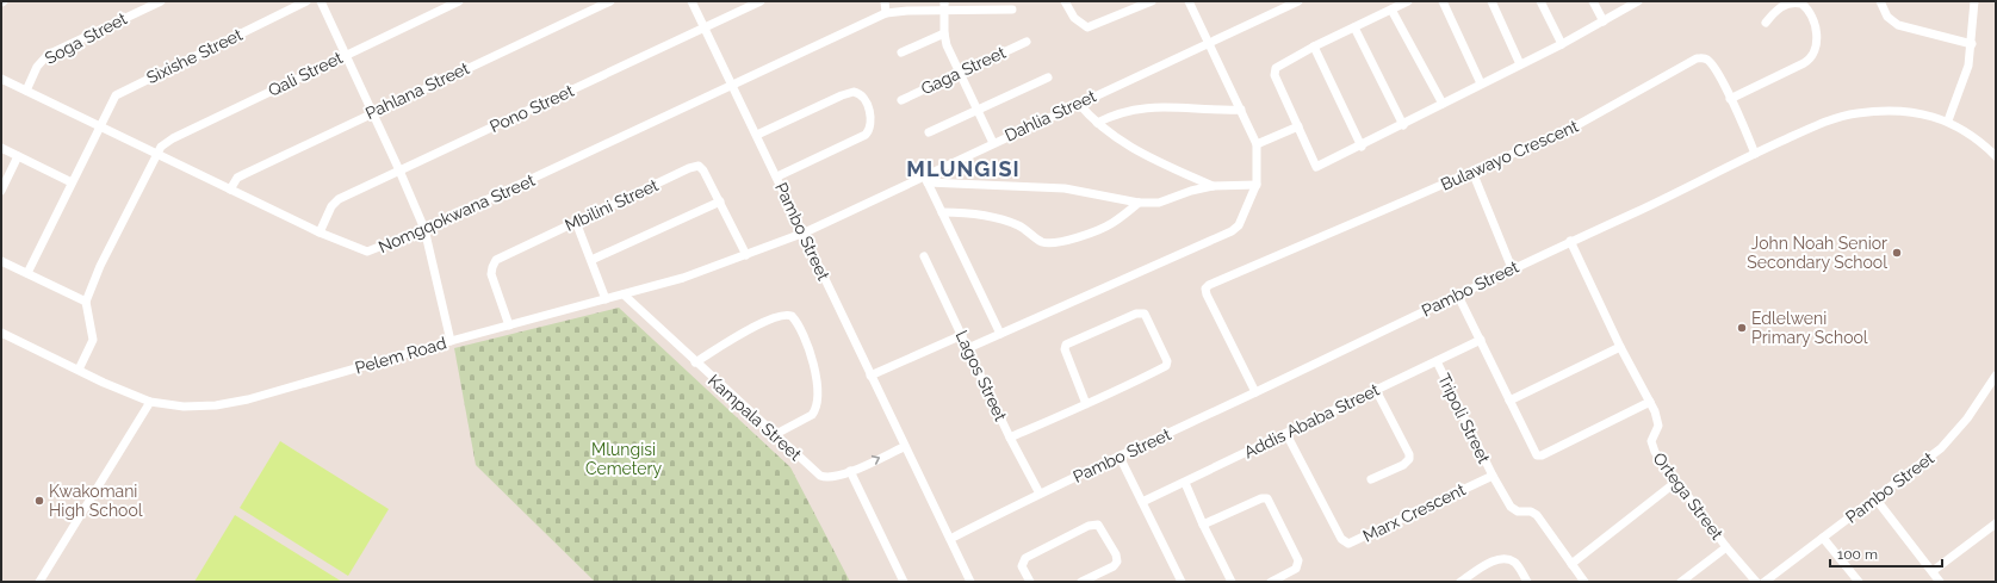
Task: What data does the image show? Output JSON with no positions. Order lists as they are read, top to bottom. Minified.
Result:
{"streets":{"street":["Soga Street","Sixishe Street","Gaga Street","Qali Street","Pahlana Street","Pono Street","Dahlia Street","Bulawayo Crescent","Mbilini Street","Nomgqokwana Street","Pambo Street","Pelem Road","Lagos Street","Kampala Street","Tripoli Street","Addis Ababa Street","Ortega Street","Marx Crescent"]},"crossings":[["Soga Street","Nomgqokwana Street"],["Sixishe Street","Nomgqokwana Street"],["Qali Street","Nomgqokwana Street"],["Pahlana Street","Nomgqokwana Street"],["Pono Street","Nomgqokwana Street"],["Pono Street","Pambo Street"],["Dahlia Street","Pambo Street"],["Dahlia Street","Pelem Road"],["Bulawayo Crescent","Pambo Street"],["Mbilini Street","Pelem Road"],["Nomgqokwana Street","Pambo Street"],["Pambo Street","Pelem Road"],["Pambo Street","Lagos Street"],["Pambo Street","Kampala Street"],["Pelem Road","Kampala Street"],["Tripoli Street","Addis Ababa Street"],["Tripoli Street","Marx Crescent"],["Addis Ababa Street","Marx Crescent"]],"districts":["MLUNGISI"],"parks":["Mlungisi Cemetery"],"places":["John Noah Senior Secondary School","Edlelweni Primary School","Kwakomani High School"],"scale_bar":"100 m"}
